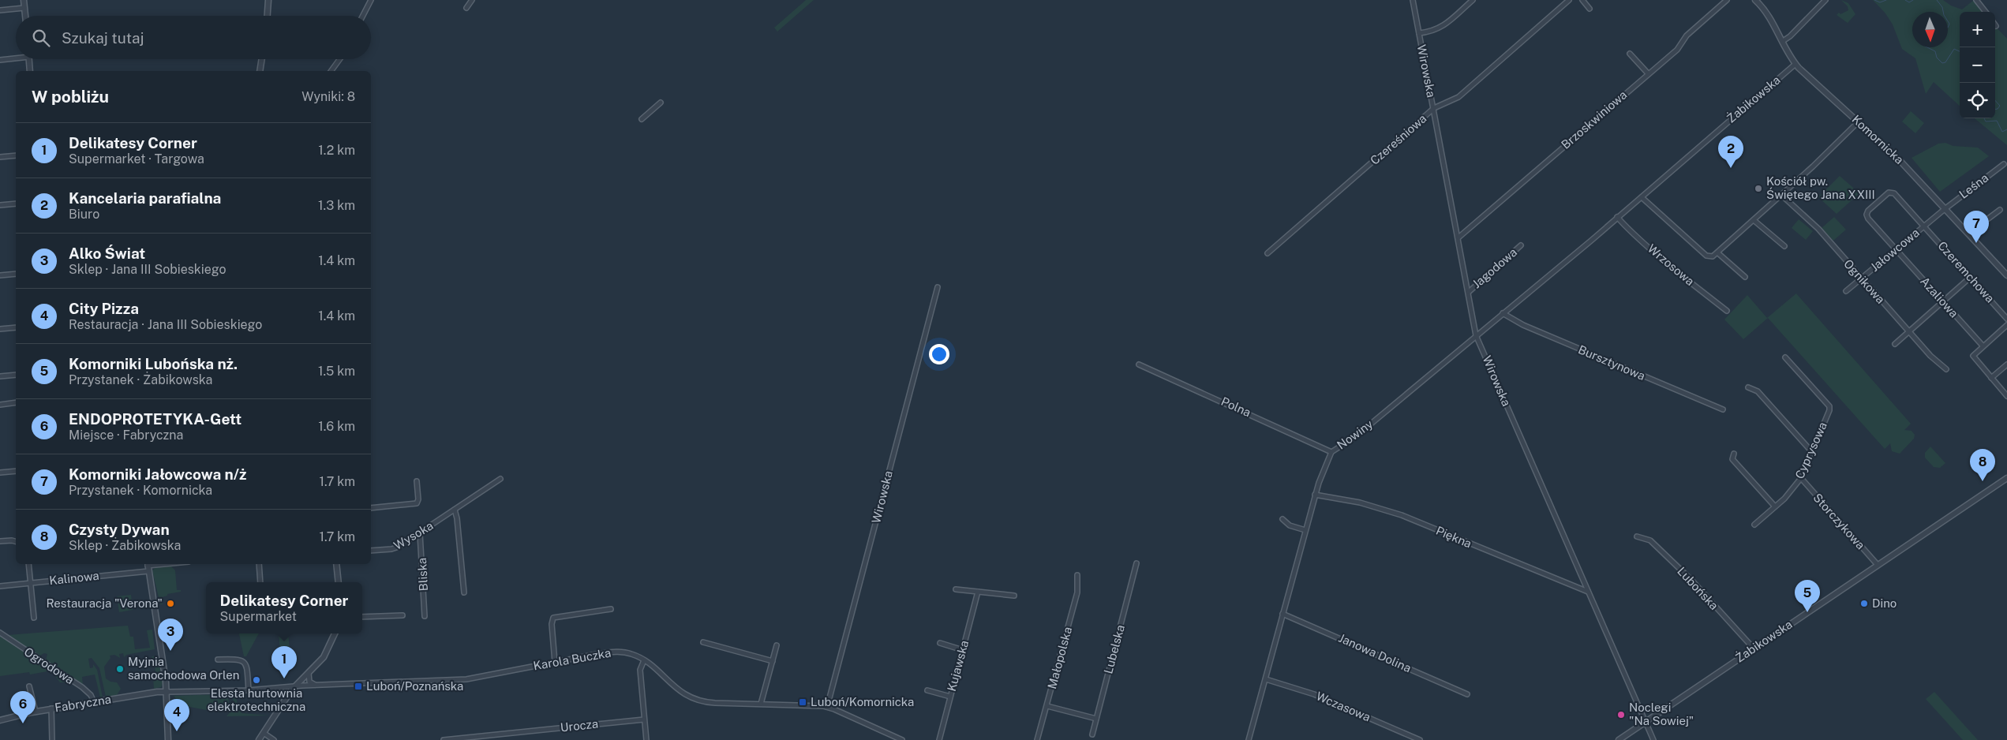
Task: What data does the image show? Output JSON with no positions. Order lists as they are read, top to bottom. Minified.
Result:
{"streets":{"street":["Wirowska","Żabikowska","Brzoskwiniowa","Czereśniowa","Komornicka","Leśna","Jałowcowa","Wrzosowa","Jagodowa","Czeremchowa","Ognikowa","Azaliowa","Bursztynowa","Polna","Nowiny","Cyprysowa","Storczykowa","Wysoka","Piękna","Bliska","Kalinowa","Lubońska","Lubelska","Janowa Dolina","Małopolska","Karola Buczka","Ogrodowa","Kujawska","Fabryczna","Wczasowa","Urocza"]},"crossings":[["Wirowska","Żabikowska"],["Wirowska","Brzoskwiniowa"],["Wirowska","Czereśniowa"],["Wirowska","Jagodowa"],["Wirowska","Nowiny"],["Wirowska","Piękna"],["Wirowska","Karola Buczka"],["Żabikowska","Komornicka"],["Żabikowska","Wrzosowa"],["Żabikowska","Nowiny"],["Żabikowska","Storczykowa"],["Żabikowska","Lubońska"],["Komornicka","Leśna"],["Komornicka","Jałowcowa"],["Leśna","Jałowcowa"],["Jałowcowa","Czeremchowa"],["Jałowcowa","Ognikowa"],["Jałowcowa","Azaliowa"],["Czeremchowa","Azaliowa"],["Bursztynowa","Nowiny"],["Polna","Nowiny"],["Nowiny","Piękna"],["Nowiny","Janowa Dolina"],["Nowiny","Wczasowa"],["Cyprysowa","Storczykowa"],["Wysoka","Bliska"],["Karola Buczka","Fabryczna"],["Ogrodowa","Fabryczna"]],"places":{"other":["Kościół pw. Świętego Jana XXIII","Restauracja \"Verona\"","Dino","Myjnia samochodowa Orlen","Elesta hurtownia elektrotechniczna","Noclegi \"Na Sowiej\""],"transit":["Luboń/Poznańska","Luboń/Komornicka"]},"north":"bottom","page":{"map_buttons":["+","−"],"search":"Szukaj tutaj","heading":["W pobliżu","Wyniki: 8"],"list":[{"mark":"1","name":"Delikatesy Corner","note":"Supermarket · Targowa","value":"1.2 km"},{"mark":"2","name":"Kancelaria parafialna","note":"Biuro","value":"1.3 km"},{"mark":"3","name":"Alko Świat","note":"Sklep · Jana III Sobieskiego","value":"1.4 km"},{"mark":"4","name":"City Pizza","note":"Restauracja · Jana III Sobieskiego","value":"1.4 km"},{"mark":"5","name":"Komorniki Lubońska nż.","note":"Przystanek · Żabikowska","value":"1.5 km"},{"mark":"6","name":"ENDOPROTETYKA-Gett","note":"Miejsce · Fabryczna","value":"1.6 km"},{"mark":"7","name":"Komorniki Jałowcowa n/ż","note":"Przystanek · Komornicka","value":"1.7 km"},{"mark":"8","name":"Czysty Dywan","note":"Sklep · Żabikowska","value":"1.7 km"}],"pins":["2","7","8","5","3","1","6","4"],"popup":["Delikatesy Corner","Supermarket"]}}
